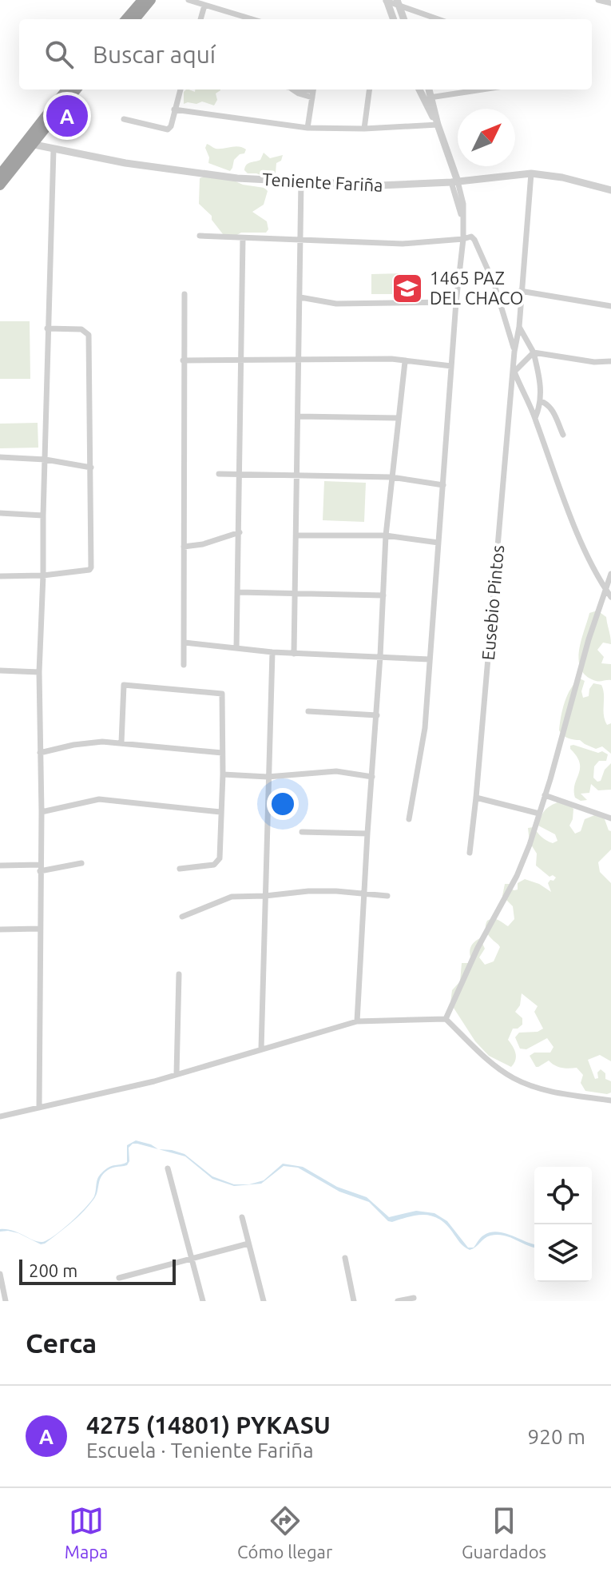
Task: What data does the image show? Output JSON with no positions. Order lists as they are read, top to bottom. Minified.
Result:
{"streets":{"street":["Teniente Fariña","Eusebio Pintos"]},"places":{"school or university":["1465 PAZ DEL CHACO"]},"scale_bar":"200 m","north":"top right","page":{"search":"Buscar aquí","pins":"A","scale":"200 m","heading":"Cerca","list":[{"mark":"A","name":"4275 (14801) PYKASU","note":"Escuela · Teniente Fariña","value":"920 m"}],"nav":["Mapa","Cómo llegar","Guardados"]}}
